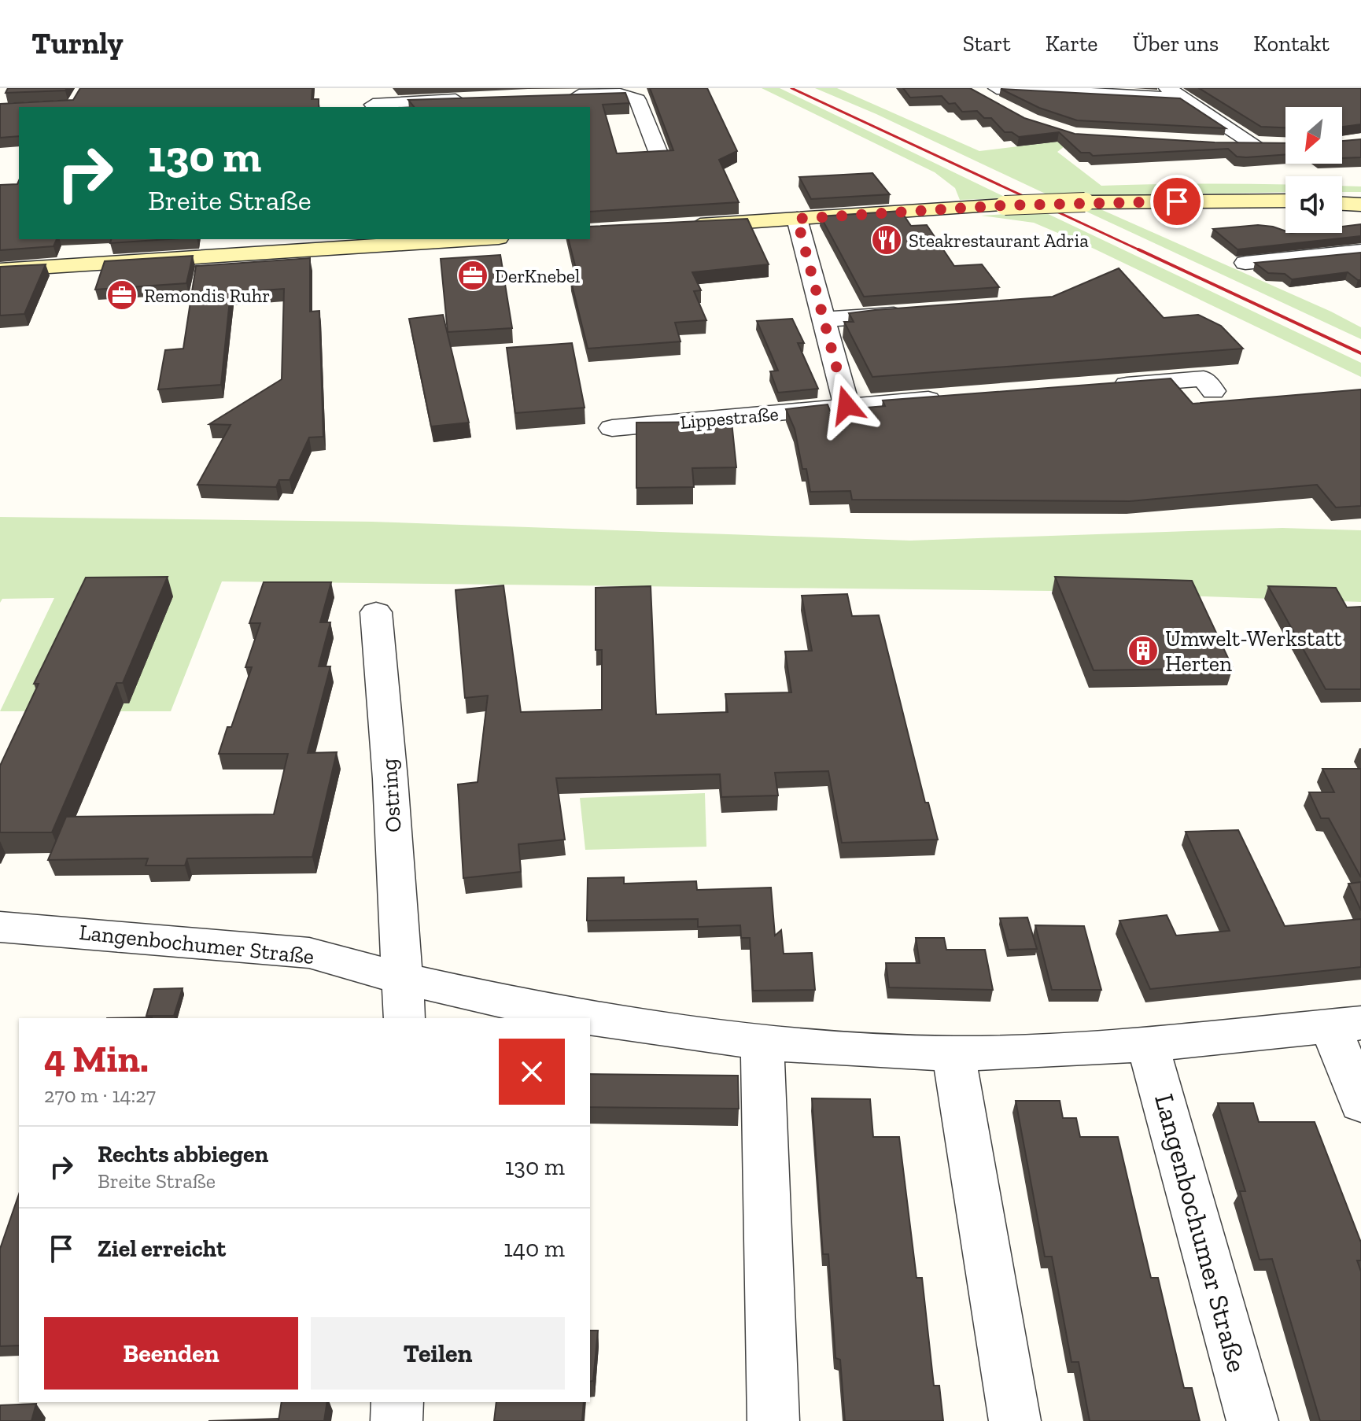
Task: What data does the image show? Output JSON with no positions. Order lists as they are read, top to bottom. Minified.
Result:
{"streets":{"street":["Lippestraße","Ostring","Langenbochumer Straße"]},"crossings":[["Ostring","Langenbochumer Straße"]],"places":{"restaurant":["Steakrestaurant Adria"],"office":["DerKnebel","Remondis Ruhr"],"building":["Umwelt-Werkstatt Herten"]},"north":"bottom left","page":{"header":"Turnly","nav":["Start","Karte","Über uns","Kontakt"],"turn":["130 m","Breite Straße"],"heading":["4 Min.","270 m · 14:27"],"list":[{"name":"Rechts abbiegen","note":"Breite Straße","value":"130 m"},{"name":"Ziel erreicht","value":"140 m"}],"buttons":["Beenden","Teilen"]}}
